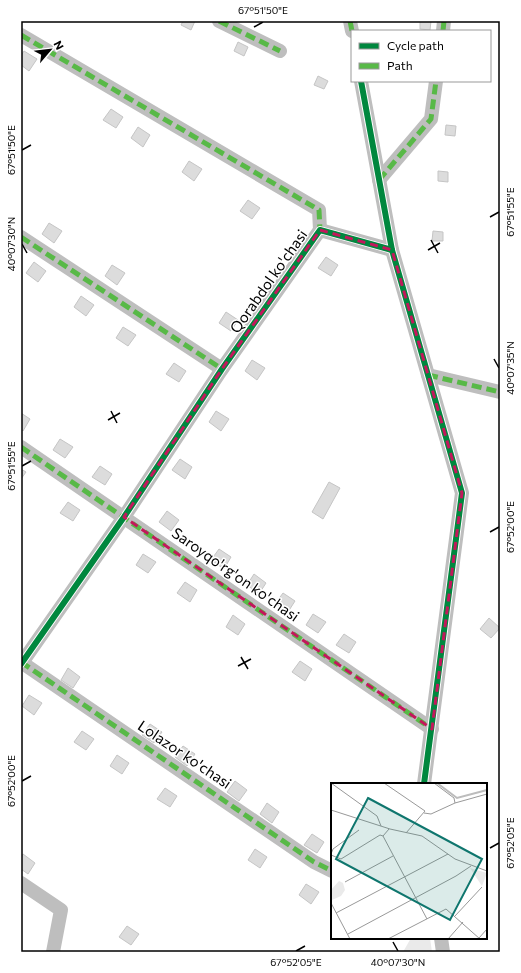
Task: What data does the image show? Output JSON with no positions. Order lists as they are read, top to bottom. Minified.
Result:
{"streets":{"street":["Qorabdol ko'chasi","Saroyqo'rg'on ko'chasi","Lolazor ko'chasi"]},"crossings":[["Qorabdol ko'chasi","Saroyqo'rg'on ko'chasi"],["Qorabdol ko'chasi","Lolazor ko'chasi"]],"legend":["Cycle path","Path"],"north":"top right","coordinates":["67°51'50\"E","67°51'55\"E","40°07'30\"N","40°07'35\"N","67°52'00\"E","67°52'05\"E"]}
